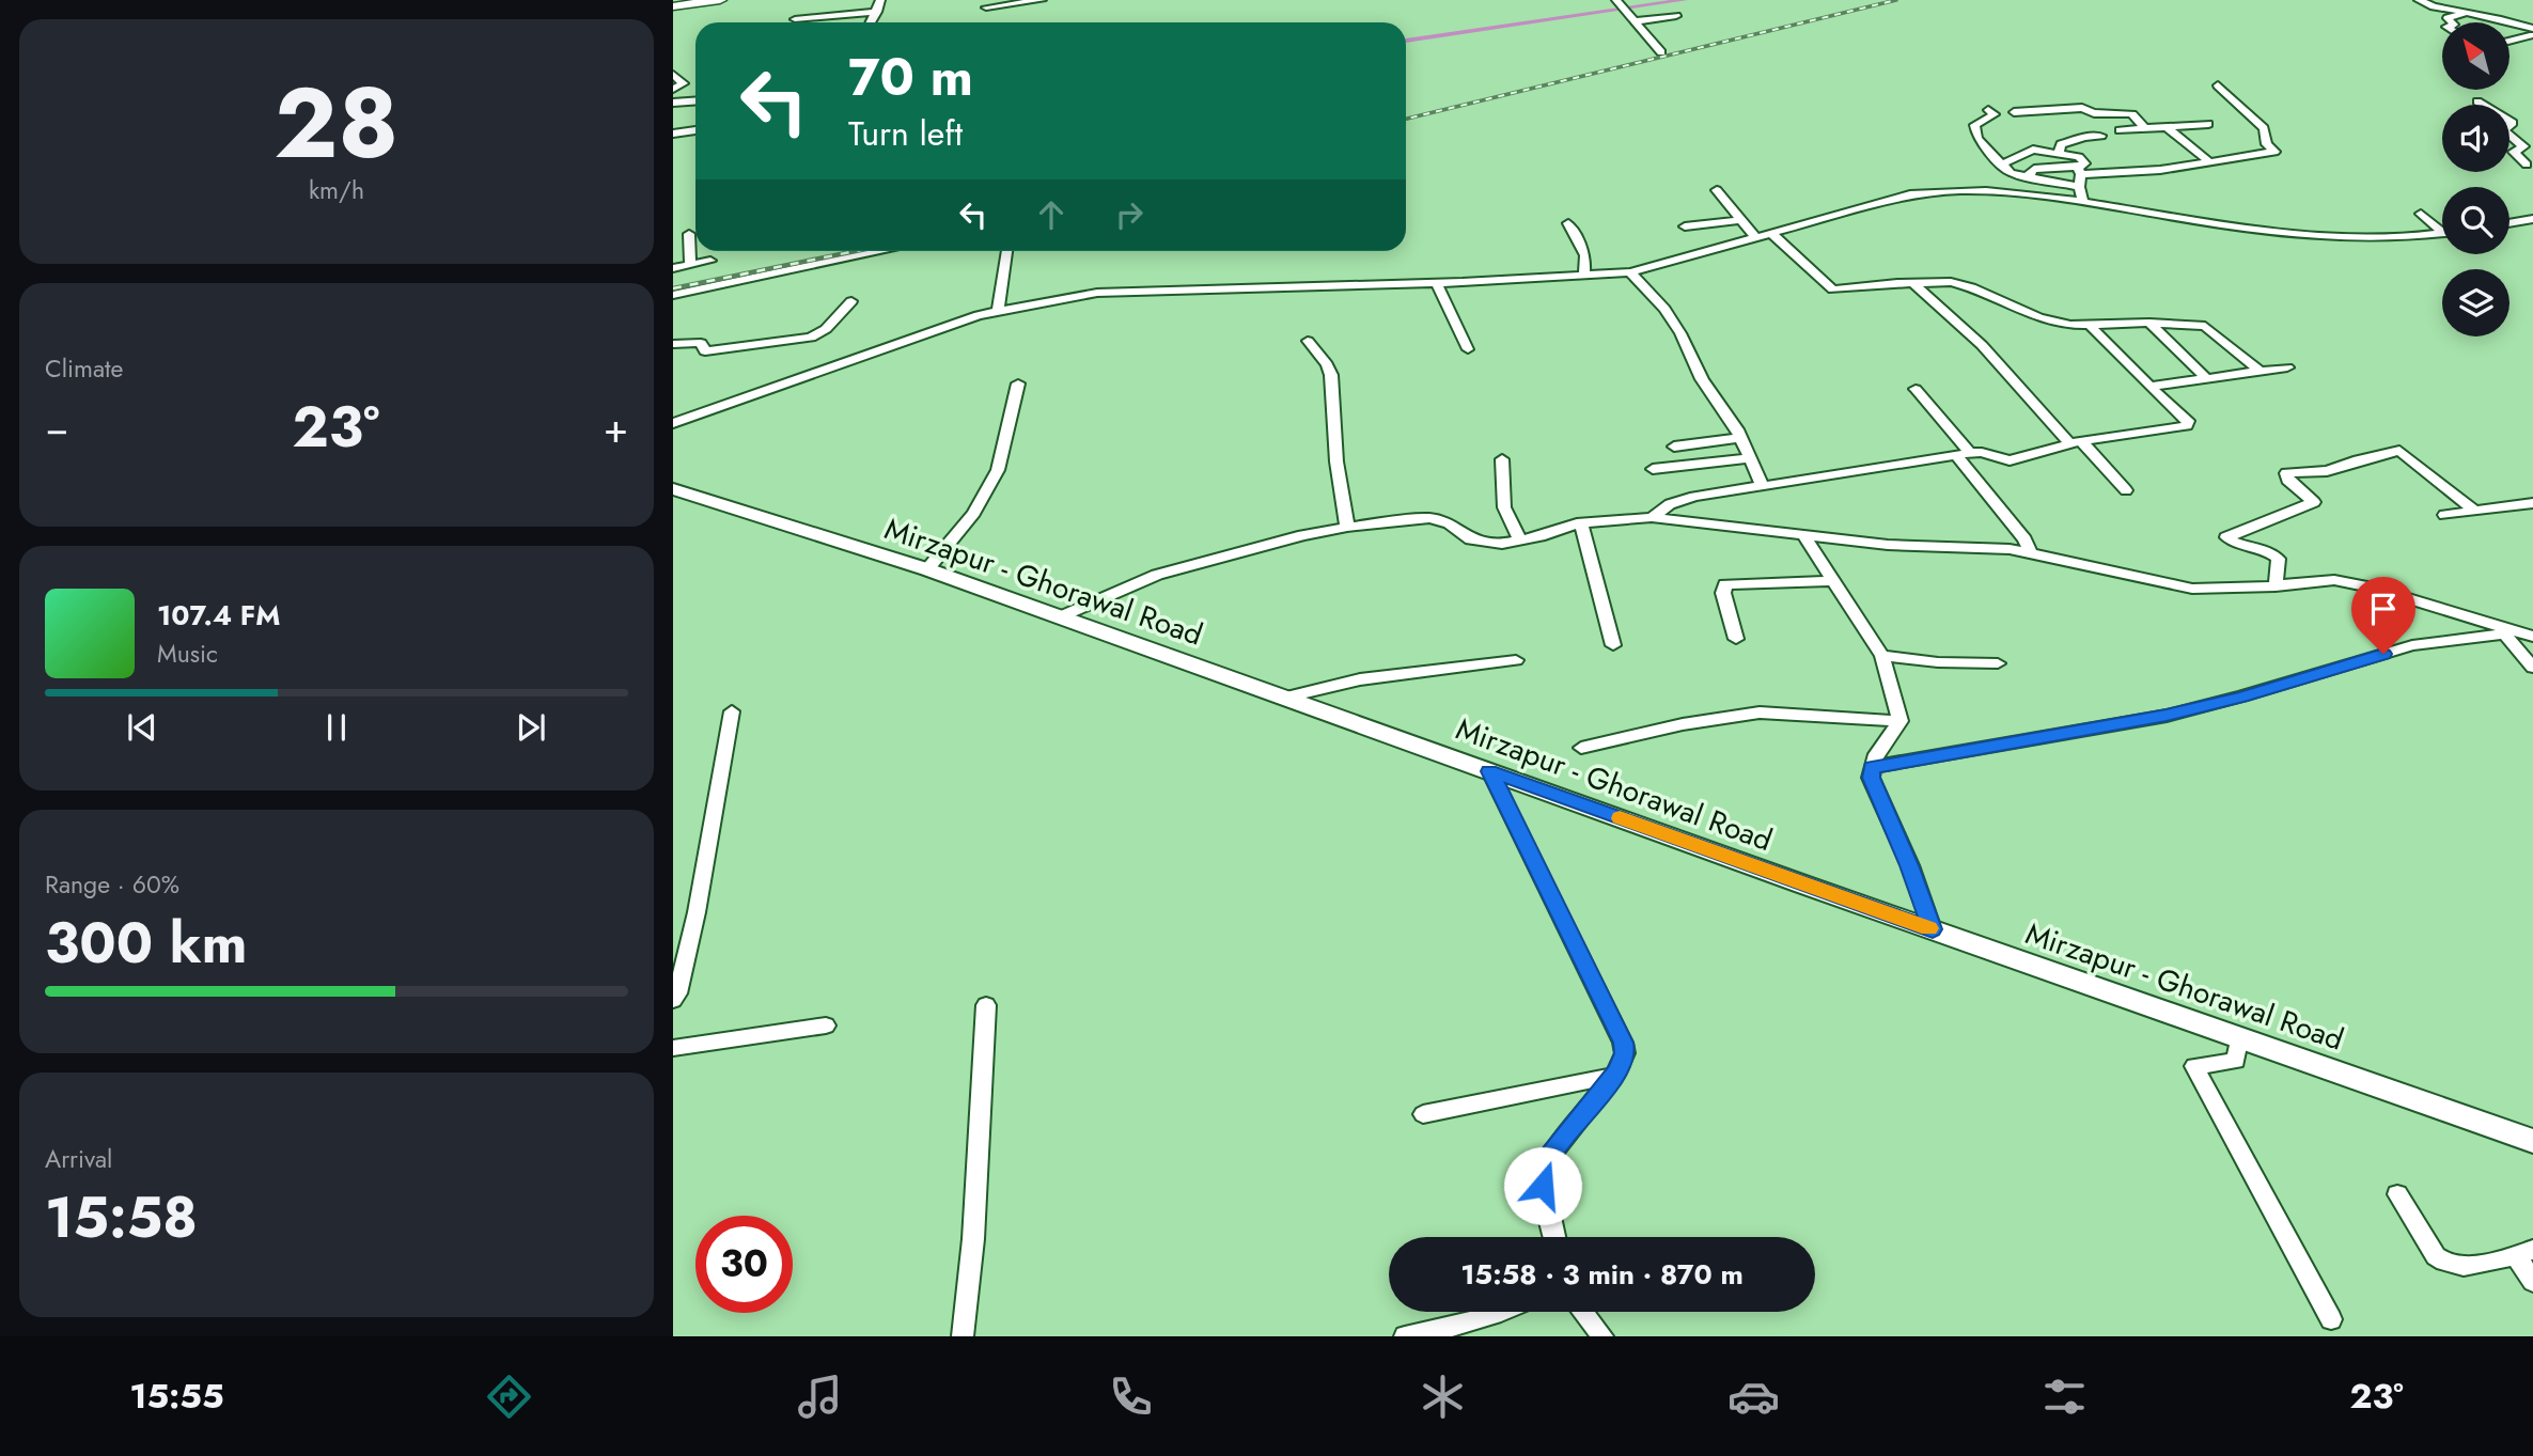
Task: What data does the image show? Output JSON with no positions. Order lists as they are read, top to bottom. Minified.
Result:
{"streets":{"main road":["Mirzapur - Ghorawal Road"]},"north":"top left","page":{"tile":[["28","km/h"],"Climate",["Range · 60%","300 km"],["Arrival","15:58"]],"turn":["70 m","Turn left"],"heat":["−","23°","+"],"song":["107.4 FM","Music"],"limit":"30","trip":"15:58 · 3 min · 870 m","tabs":["15:55","23°"]}}
